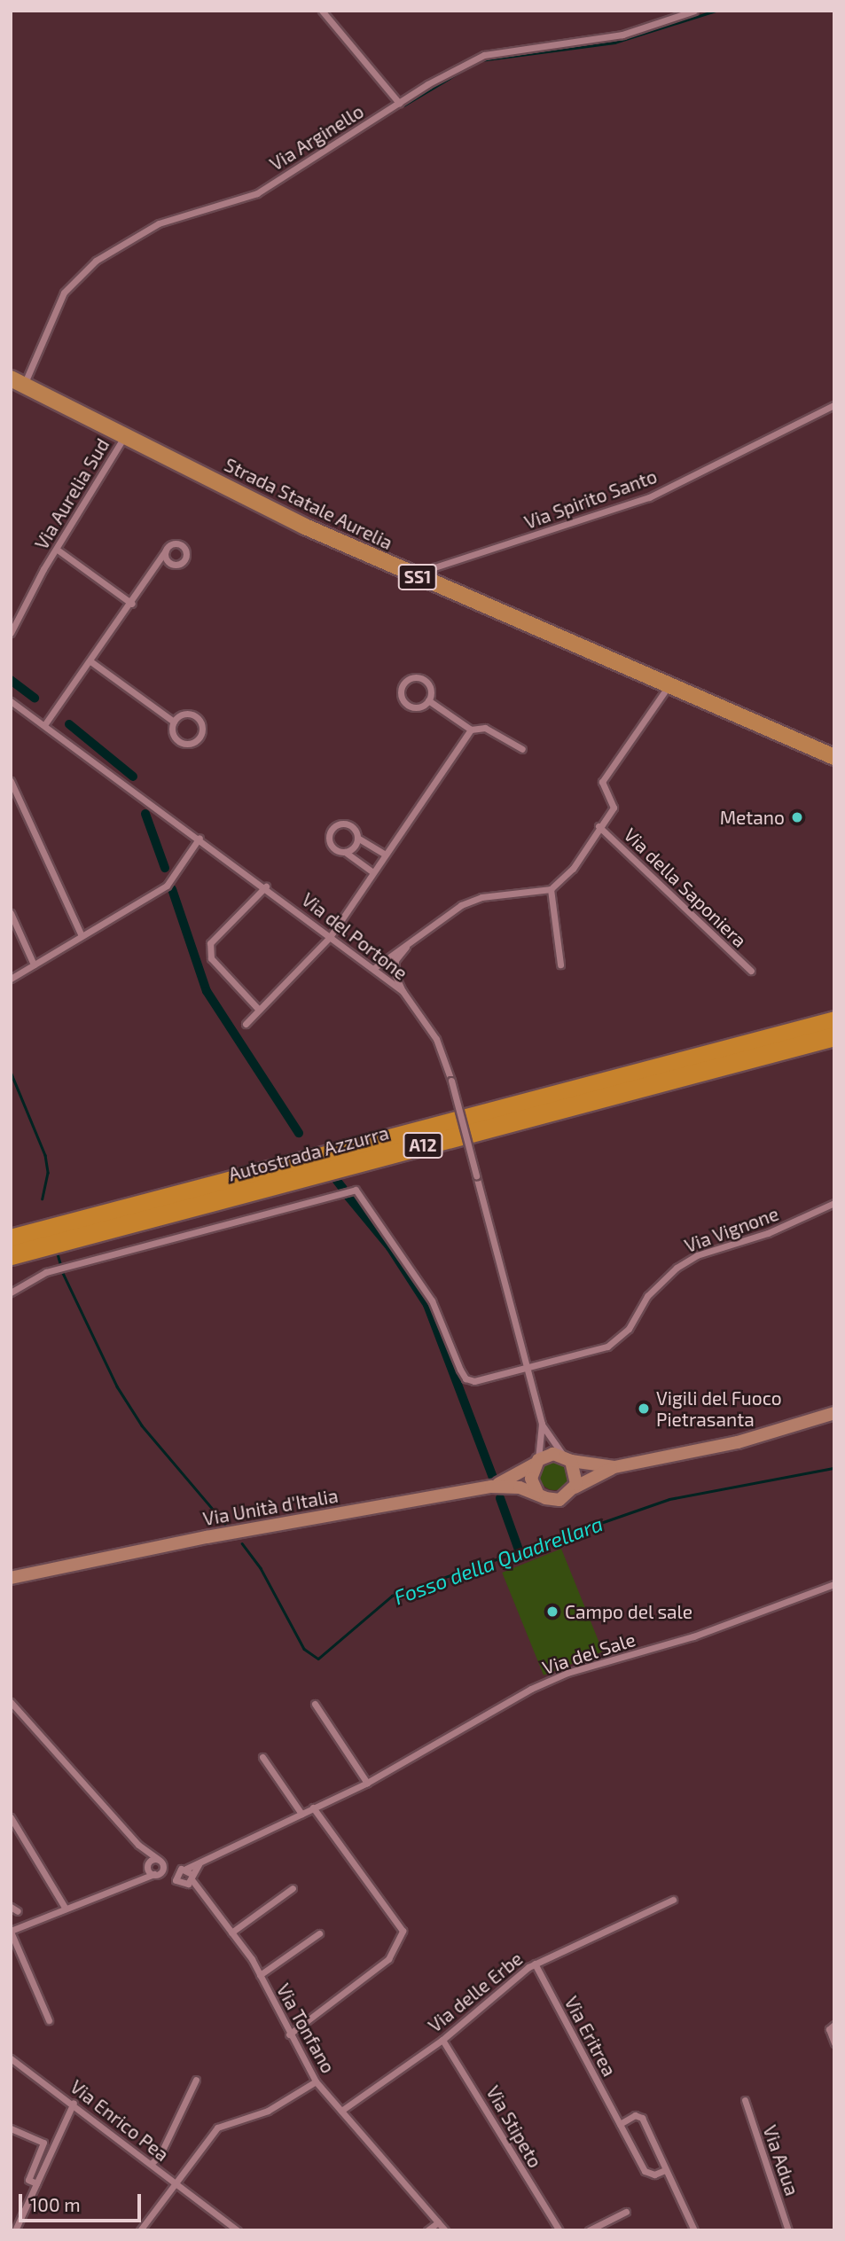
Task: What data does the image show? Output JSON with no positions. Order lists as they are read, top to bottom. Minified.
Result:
{"streets":{"highway":["A12","Autostrada Azzurra"],"main road":["Strada Statale Aurelia","SS1","Via Unità d'Italia"],"street":["Via Arginello","Via Aurelia Sud","Via Spirito Santo","Via della Saponiera","Via del Portone","Via Vignone","Via del Sale","Via delle Erbe","Via Tonfano","Via Eritrea","Via Enrico Pea","Via Stipeto","Via Adua"]},"crossings":[["Via Arginello","Strada Statale Aurelia"],["Via Aurelia Sud","Strada Statale Aurelia"],["Via Spirito Santo","Strada Statale Aurelia"],["Strada Statale Aurelia","Via della Saponiera"],["Via del Portone","Via Vignone"],["Via del Portone","Via Unità d'Italia"],["Via del Sale","Via Tonfano"],["Via delle Erbe","Via Tonfano"],["Via delle Erbe","Via Eritrea"],["Via delle Erbe","Via Stipeto"]],"water":["Fosso della Quadrellara"],"places":["Metano","Vigili del Fuoco Pietrasanta","Campo del sale"],"scale_bar":"100 m"}
